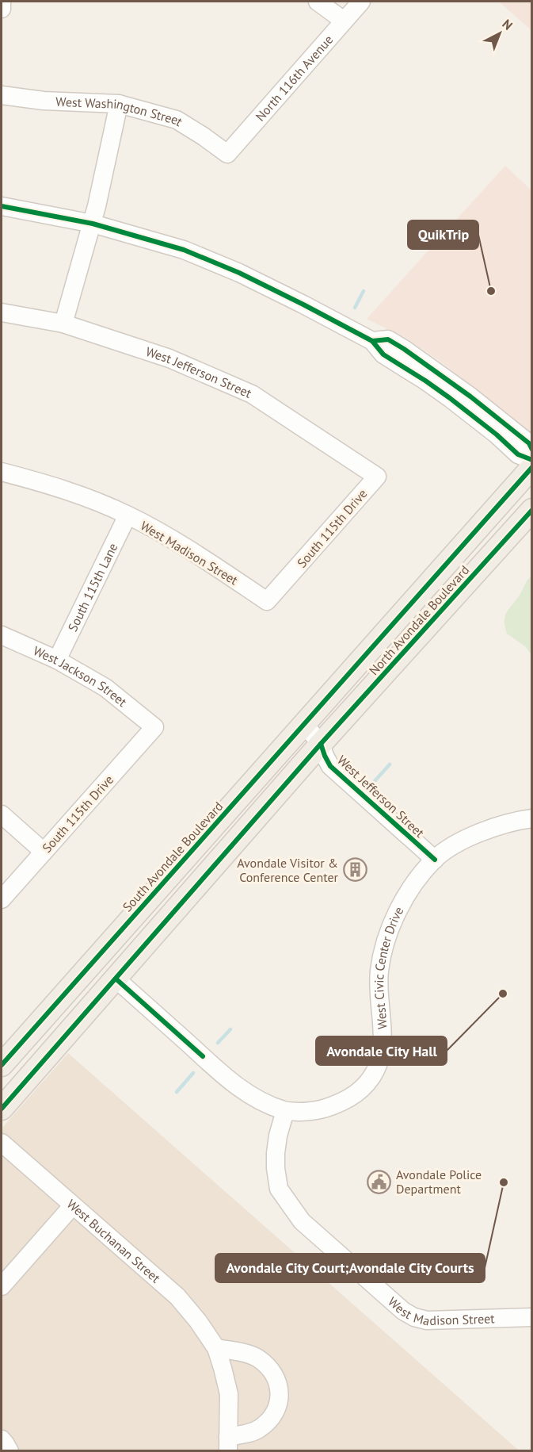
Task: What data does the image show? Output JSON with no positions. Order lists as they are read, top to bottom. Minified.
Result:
{"streets":{"main road":["North Avondale Boulevard","South Avondale Boulevard"],"street":["North 116th Avenue","West Washington Street","West Jefferson Street","South 115th Drive","West Madison Street","South 115th Lane","West Jackson Street","West Civic Center Drive","West Buchanan Street"]},"crossings":[["North 116th Avenue","West Washington Street"],["West Jefferson Street","South 115th Drive"],["West Jefferson Street","North Avondale Boulevard"],["West Jefferson Street","South Avondale Boulevard"],["West Jefferson Street","West Civic Center Drive"],["South 115th Drive","West Madison Street"],["South 115th Drive","West Jackson Street"],["West Madison Street","South 115th Lane"],["West Madison Street","West Civic Center Drive"],["South 115th Lane","West Jackson Street"],["North Avondale Boulevard","South Avondale Boulevard"]],"places":{"other":["QuikTrip","Avondale City Hall","Avondale City Court;Avondale City Courts"],"building":["Avondale Visitor & Conference Center"],"public building":["Avondale Police Department"]},"north":"top right"}
